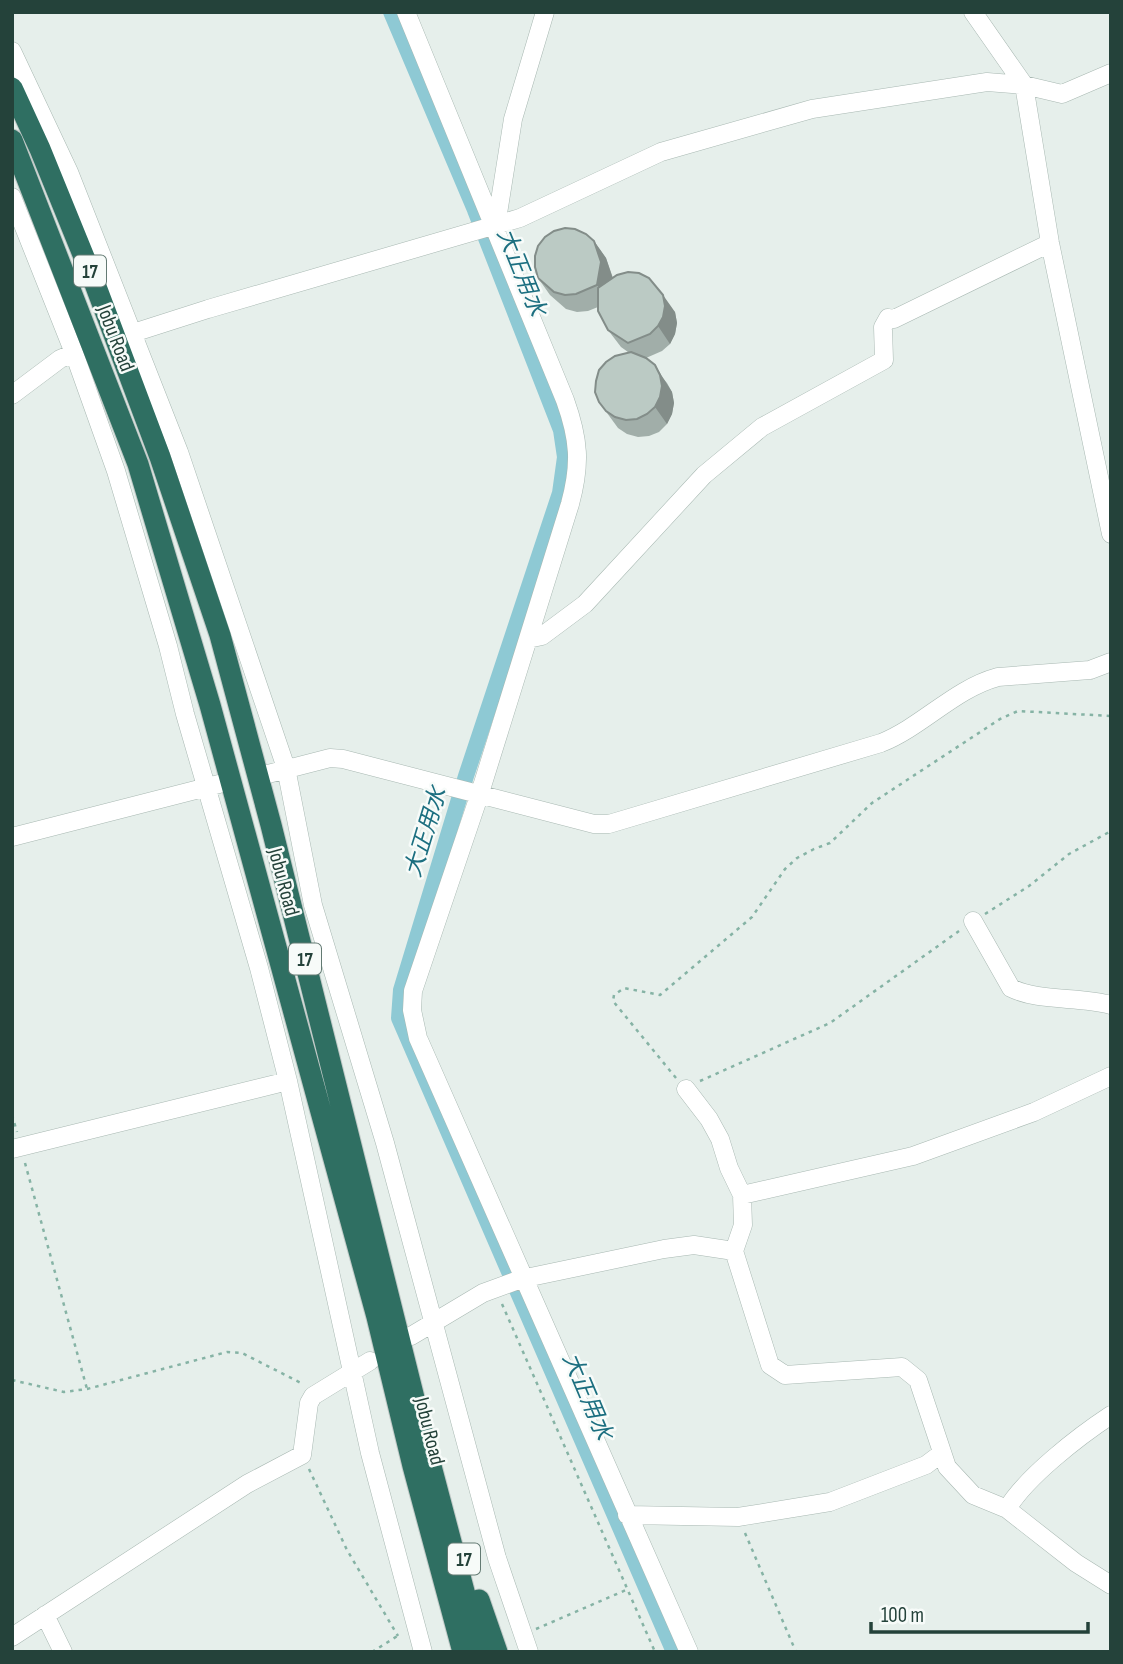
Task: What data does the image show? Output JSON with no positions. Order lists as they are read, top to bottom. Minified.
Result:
{"streets":{"highway":["17","Jobu Road"]},"crossings":[["17","Jobu Road"]],"water":["大正用水"],"scale_bar":"100 m"}
